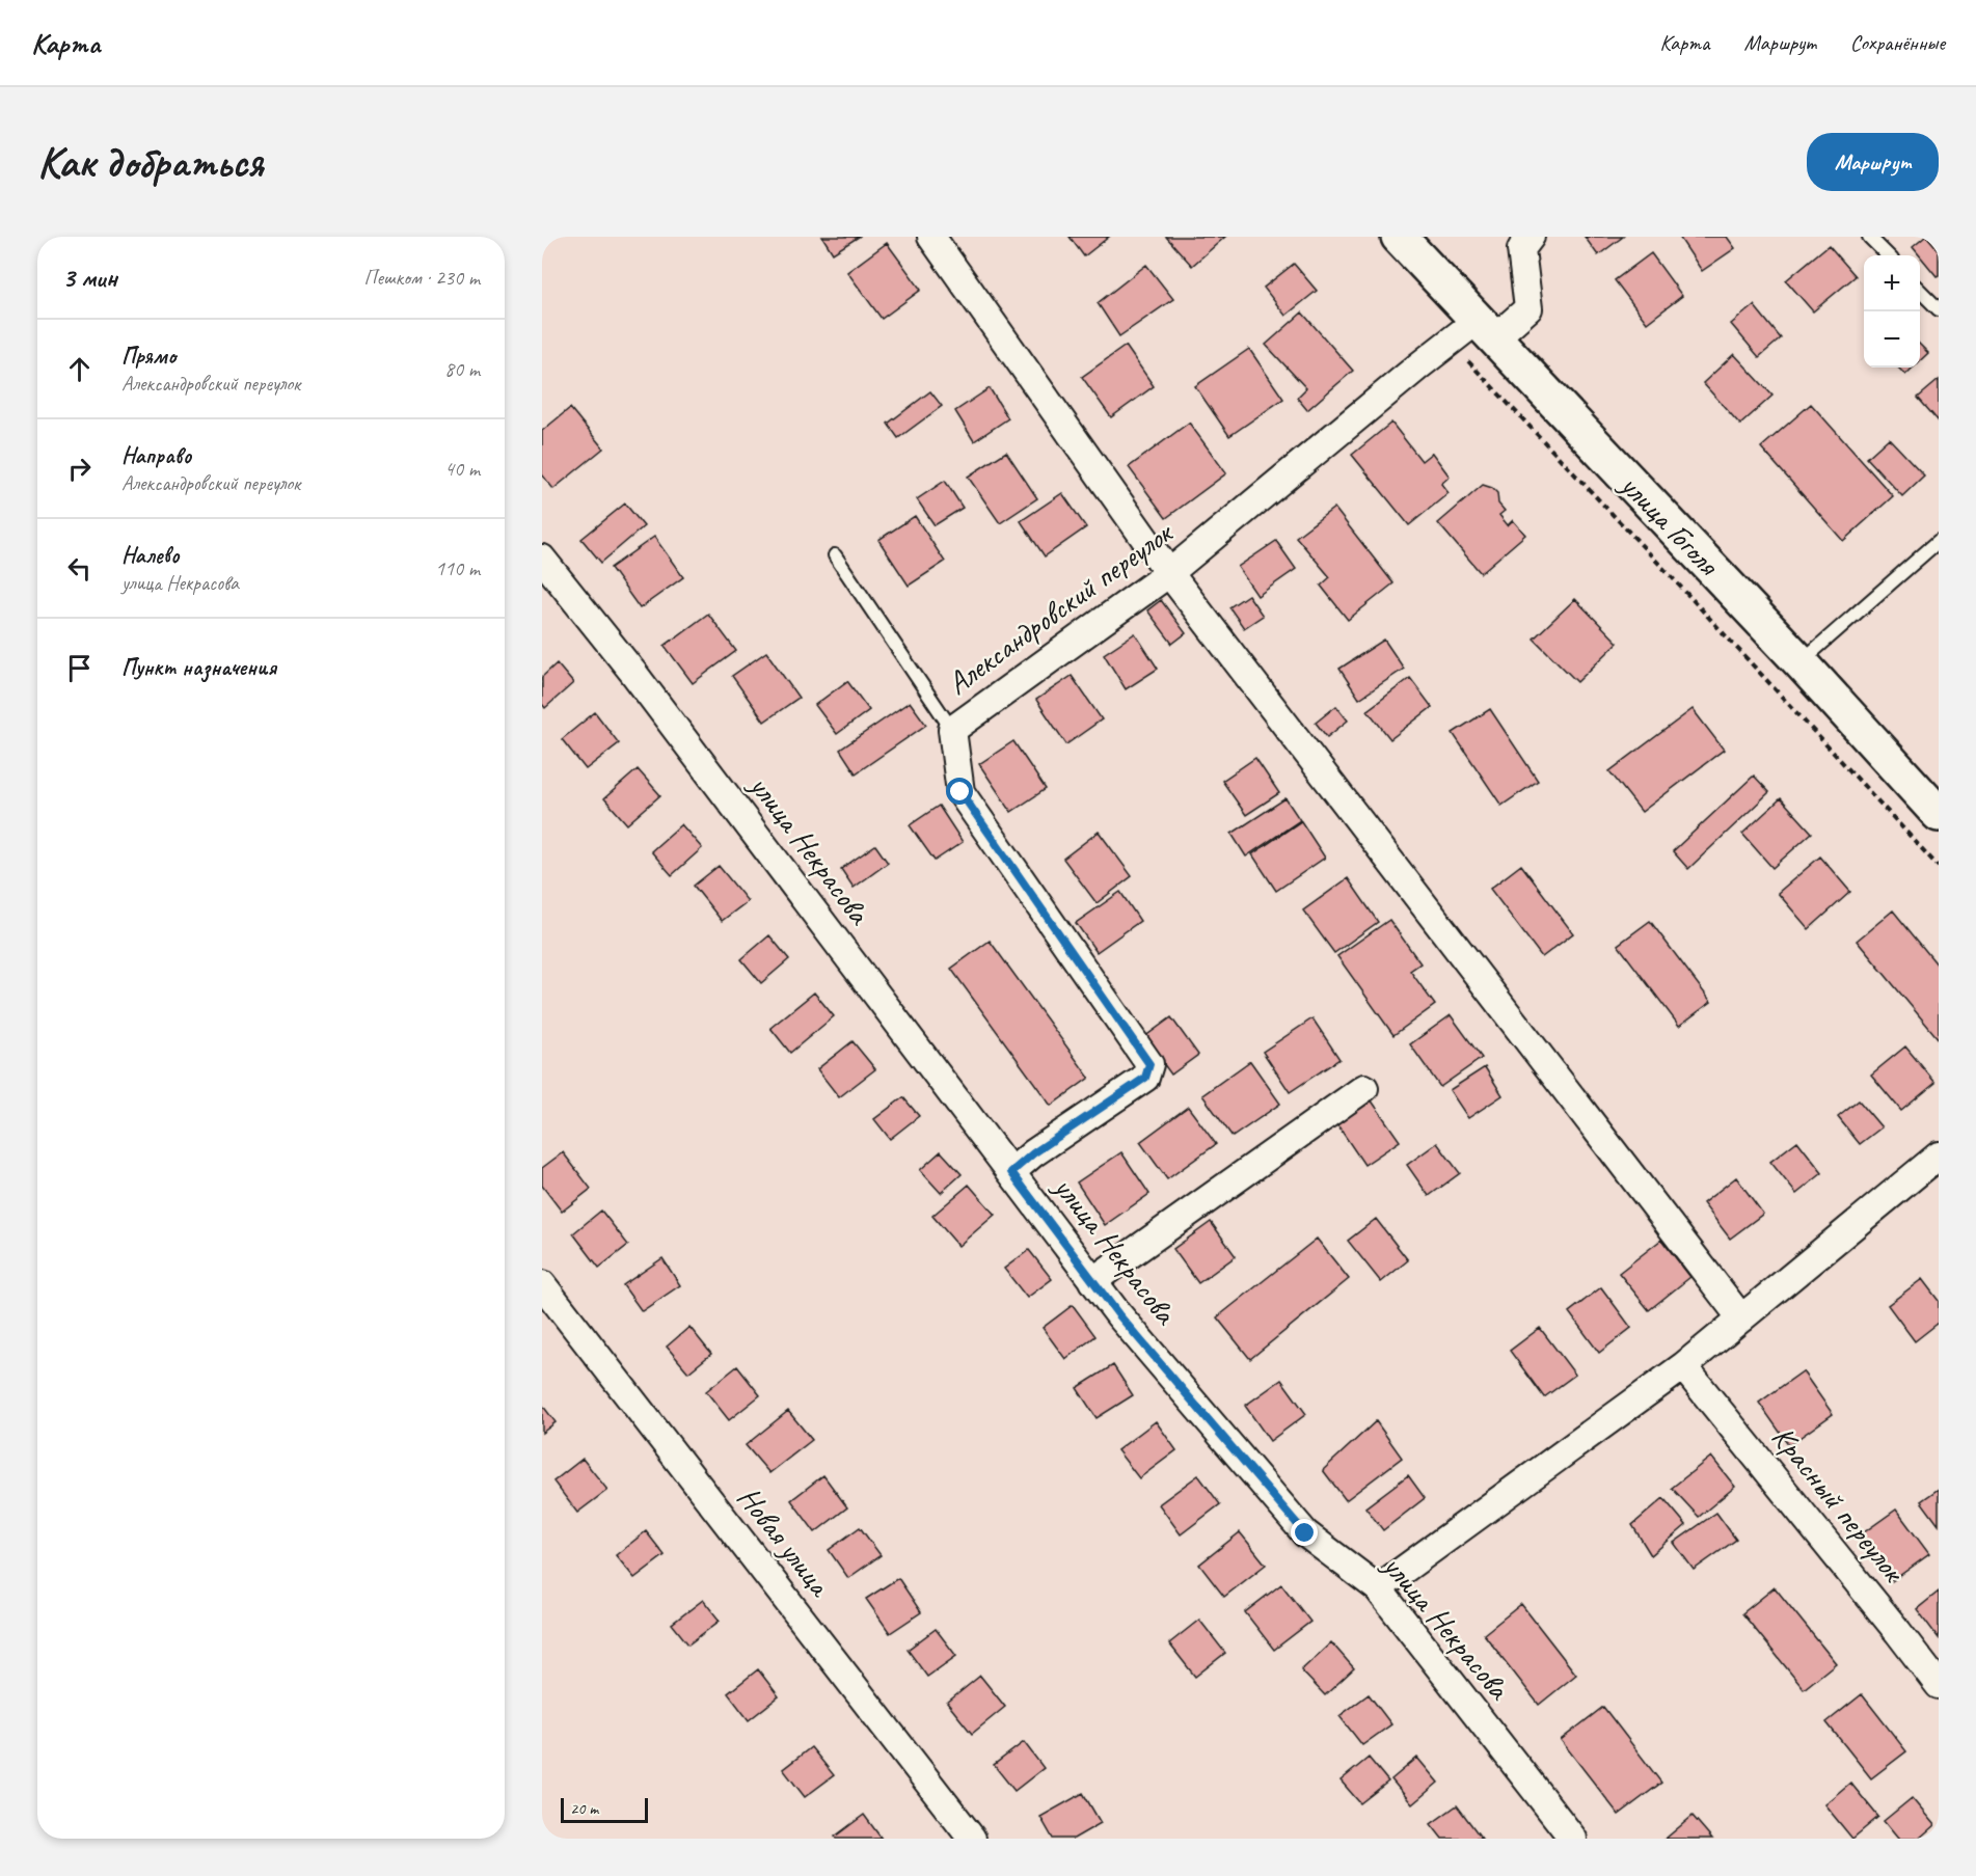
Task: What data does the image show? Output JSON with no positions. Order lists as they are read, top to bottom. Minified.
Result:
{"streets":{"main road":["улица Гоголя"],"street":["Александровский переулок","улица Некрасова","Красный переулок","Новая улица"]},"crossings":[["улица Гоголя","Александровский переулок"],["Александровский переулок","улица Некрасова"]],"scale_bar":"20 m","page":{"header":"Карта","nav":["Карта","Маршрут","Сохранённые"],"buttons":"Маршрут","title":"Как добраться","heading":["3 мин","Пешком · 230 m"],"map_buttons":["+","−"],"list":[["Прямо","Александровский переулок","80 m"],["Направо","Александровский переулок","40 m"],["Налево","улица Некрасова","110 m"],"Пункт назначения"],"scale":"20 m"}}
